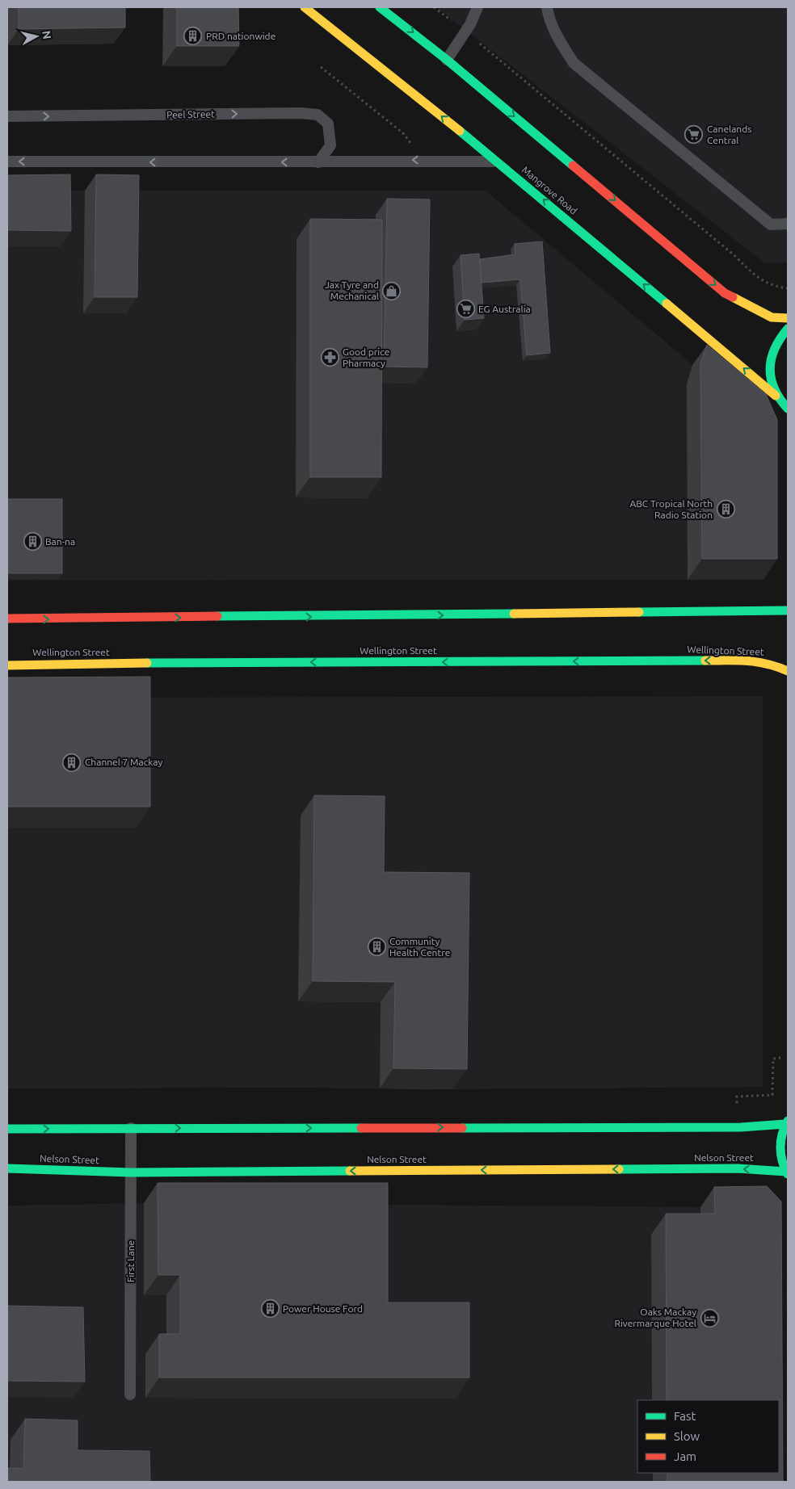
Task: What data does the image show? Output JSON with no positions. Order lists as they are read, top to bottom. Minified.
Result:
{"streets":{"street":["Mangrove Road","Wellington Street","Nelson Street"],"lane":["Peel Street","First Lane"]},"crossings":[["Nelson Street","First Lane"]],"places":{"building":["PRD nationwide","ABC Tropical North Radio Station","Ban-na","Channel 7 Mackay","Community Health Centre","Power House Ford"],"supermarket":["Canelands Central","EG Australia"],"shop":["Jax Tyre and Mechanical"],"pharmacy":["Good price Pharmacy"],"hotel":["Oaks Mackay Rivermarque Hotel"]},"legend":["Fast","Slow","Jam"],"north":"right"}
